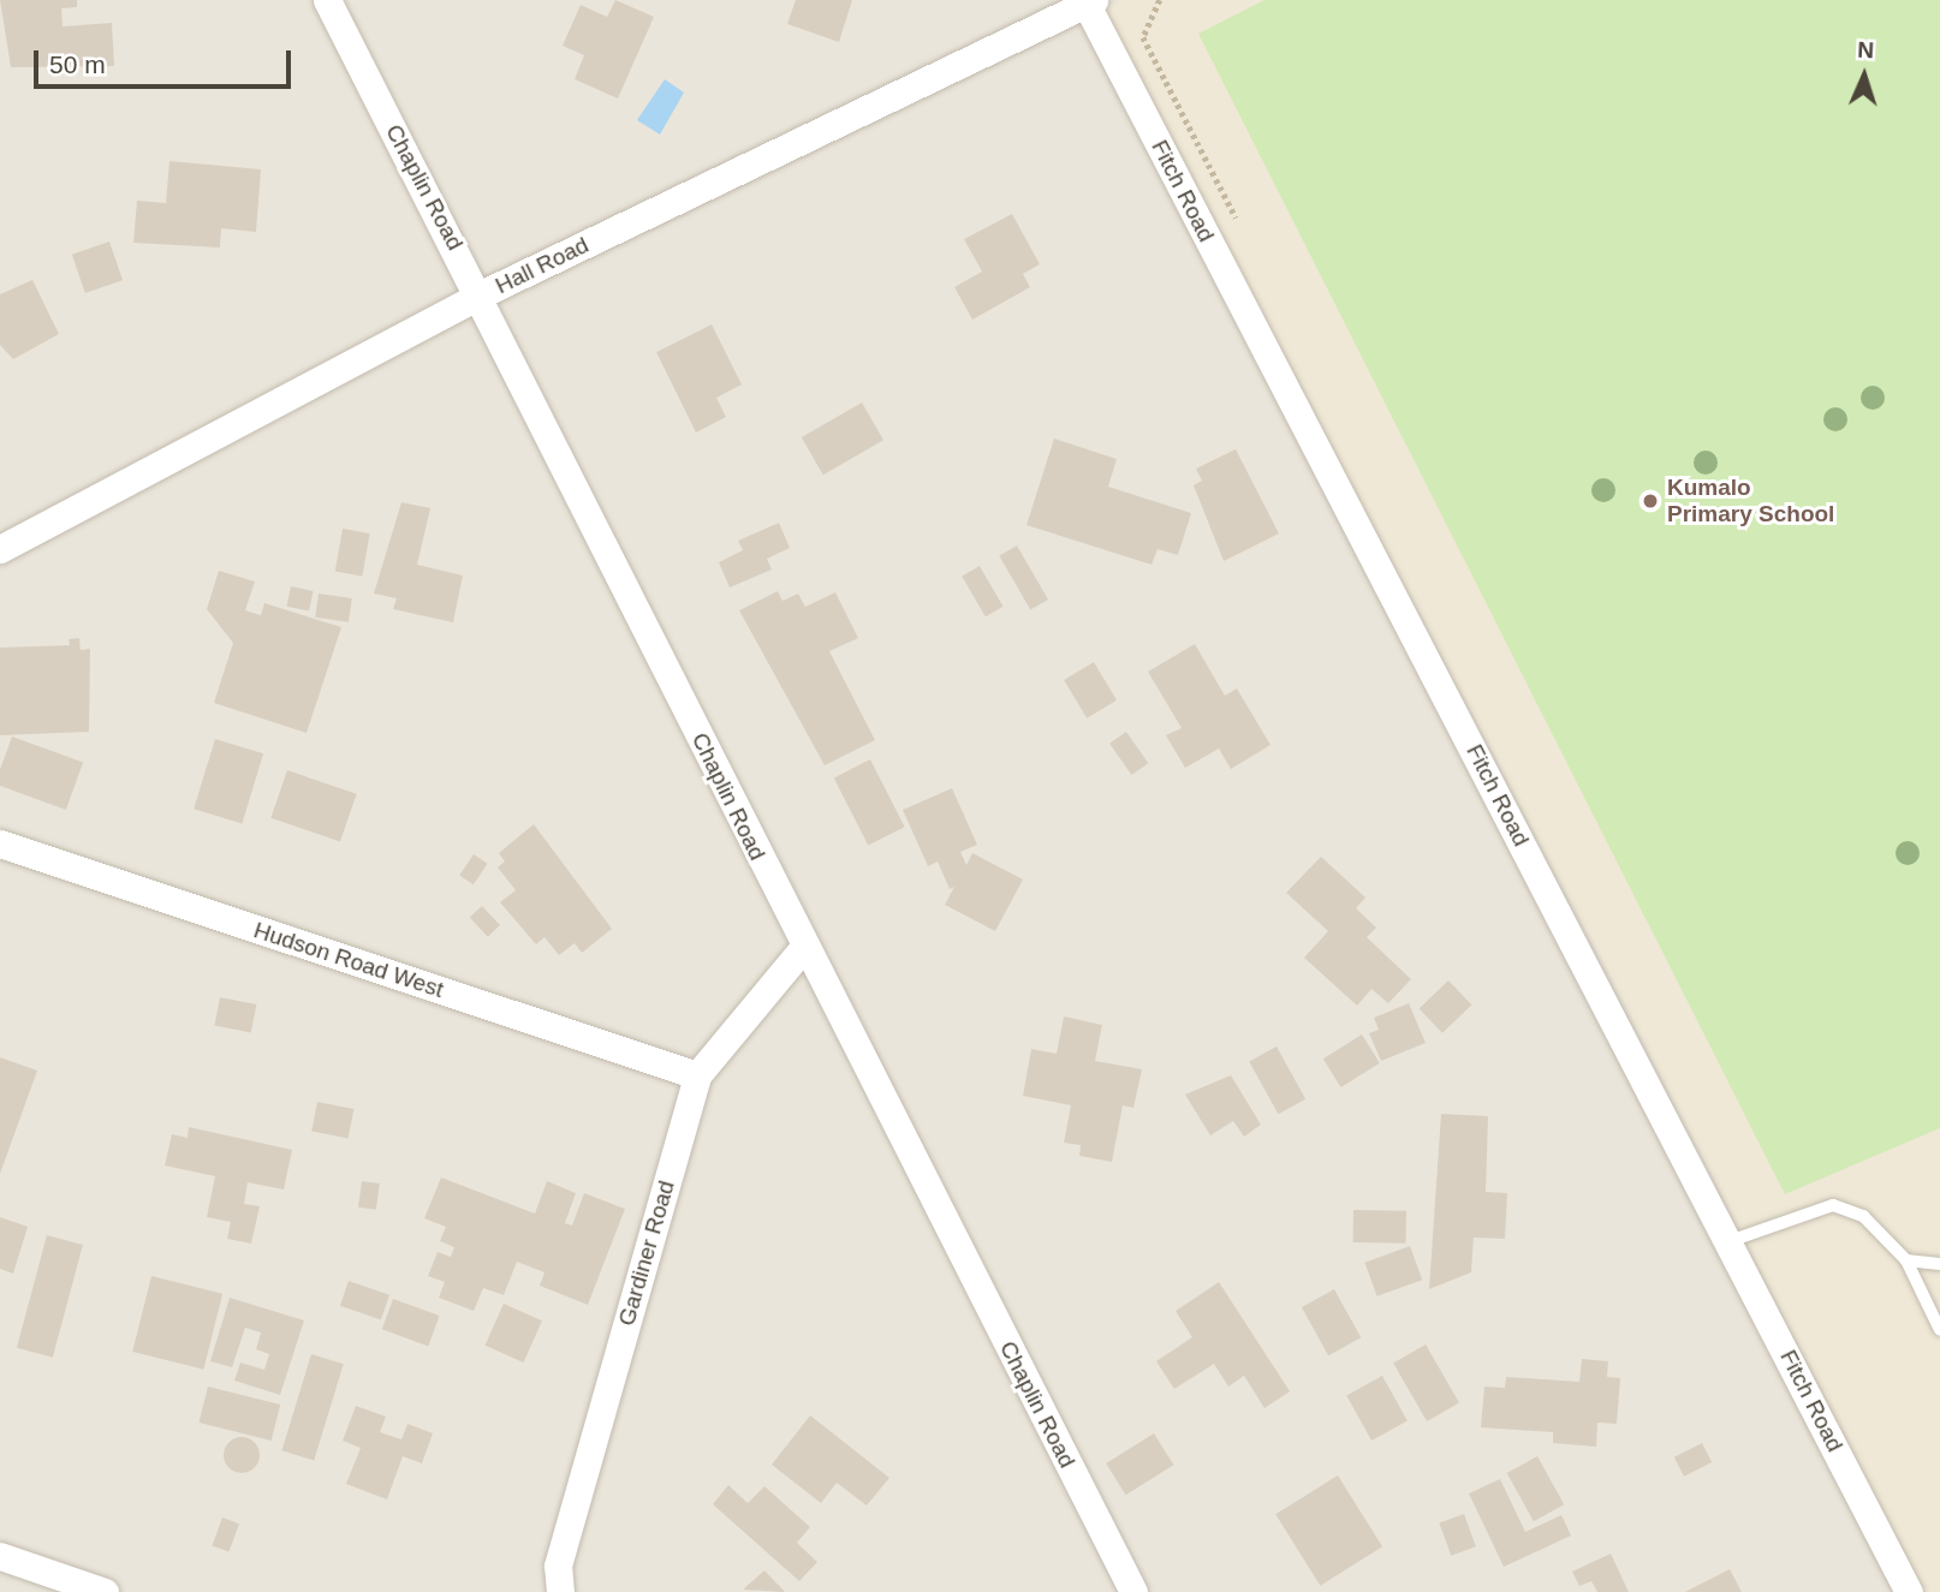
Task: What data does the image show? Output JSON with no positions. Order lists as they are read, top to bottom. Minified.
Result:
{"streets":{"street":["Chaplin Road","Fitch Road","Hall Road","Hudson Road West","Gardiner Road"]},"crossings":[["Chaplin Road","Hall Road"],["Chaplin Road","Gardiner Road"],["Fitch Road","Hall Road"],["Hudson Road West","Gardiner Road"]],"places":["Kumalo Primary School"],"scale_bar":"50 m","north":"top"}
